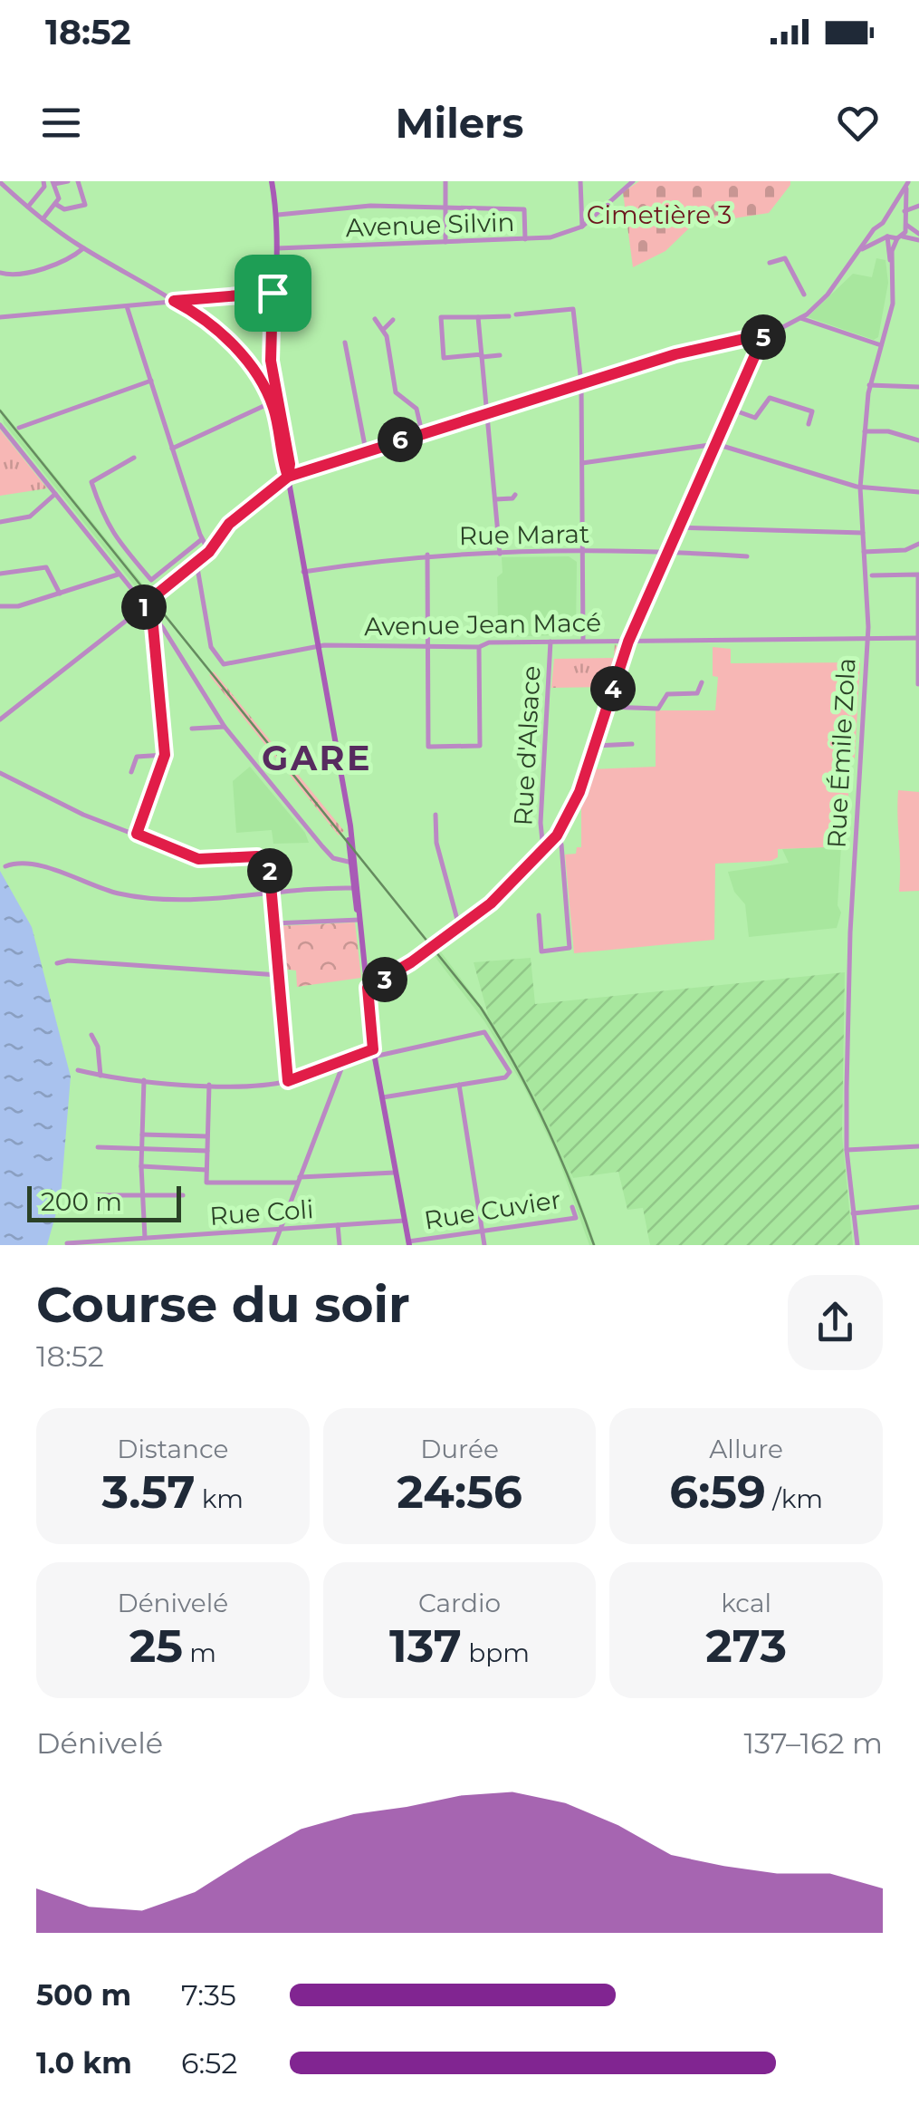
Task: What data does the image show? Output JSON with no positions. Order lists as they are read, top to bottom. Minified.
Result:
{"streets":{"street":["Avenue Silvin","Rue Marat","Avenue Jean Macé","Rue d'Alsace","Rue Émile Zola","Rue Cuvier","Rue Coli"]},"crossings":[["Avenue Jean Macé","Rue d'Alsace"],["Avenue Jean Macé","Rue Émile Zola"]],"districts":["GARE"],"parks":["Cimetière 3"],"scale_bar":"200 m","page":{"status":"18:52","header":"Milers","pins":["5","6","1","4","2","3"],"scale":"200 m","heading":["Course du soir","18:52"],"stats":[["Distance","3.57 km"],["Durée","24:56"],["Allure","6:59 /km"],["Dénivelé","25 m"],["Cardio","137 bpm"],["kcal","273"]],"chart":["Dénivelé","137–162 m"],"list":[{"name":"500 m","note":"7:35"},{"name":"1.0 km","note":"6:52"}]}}
